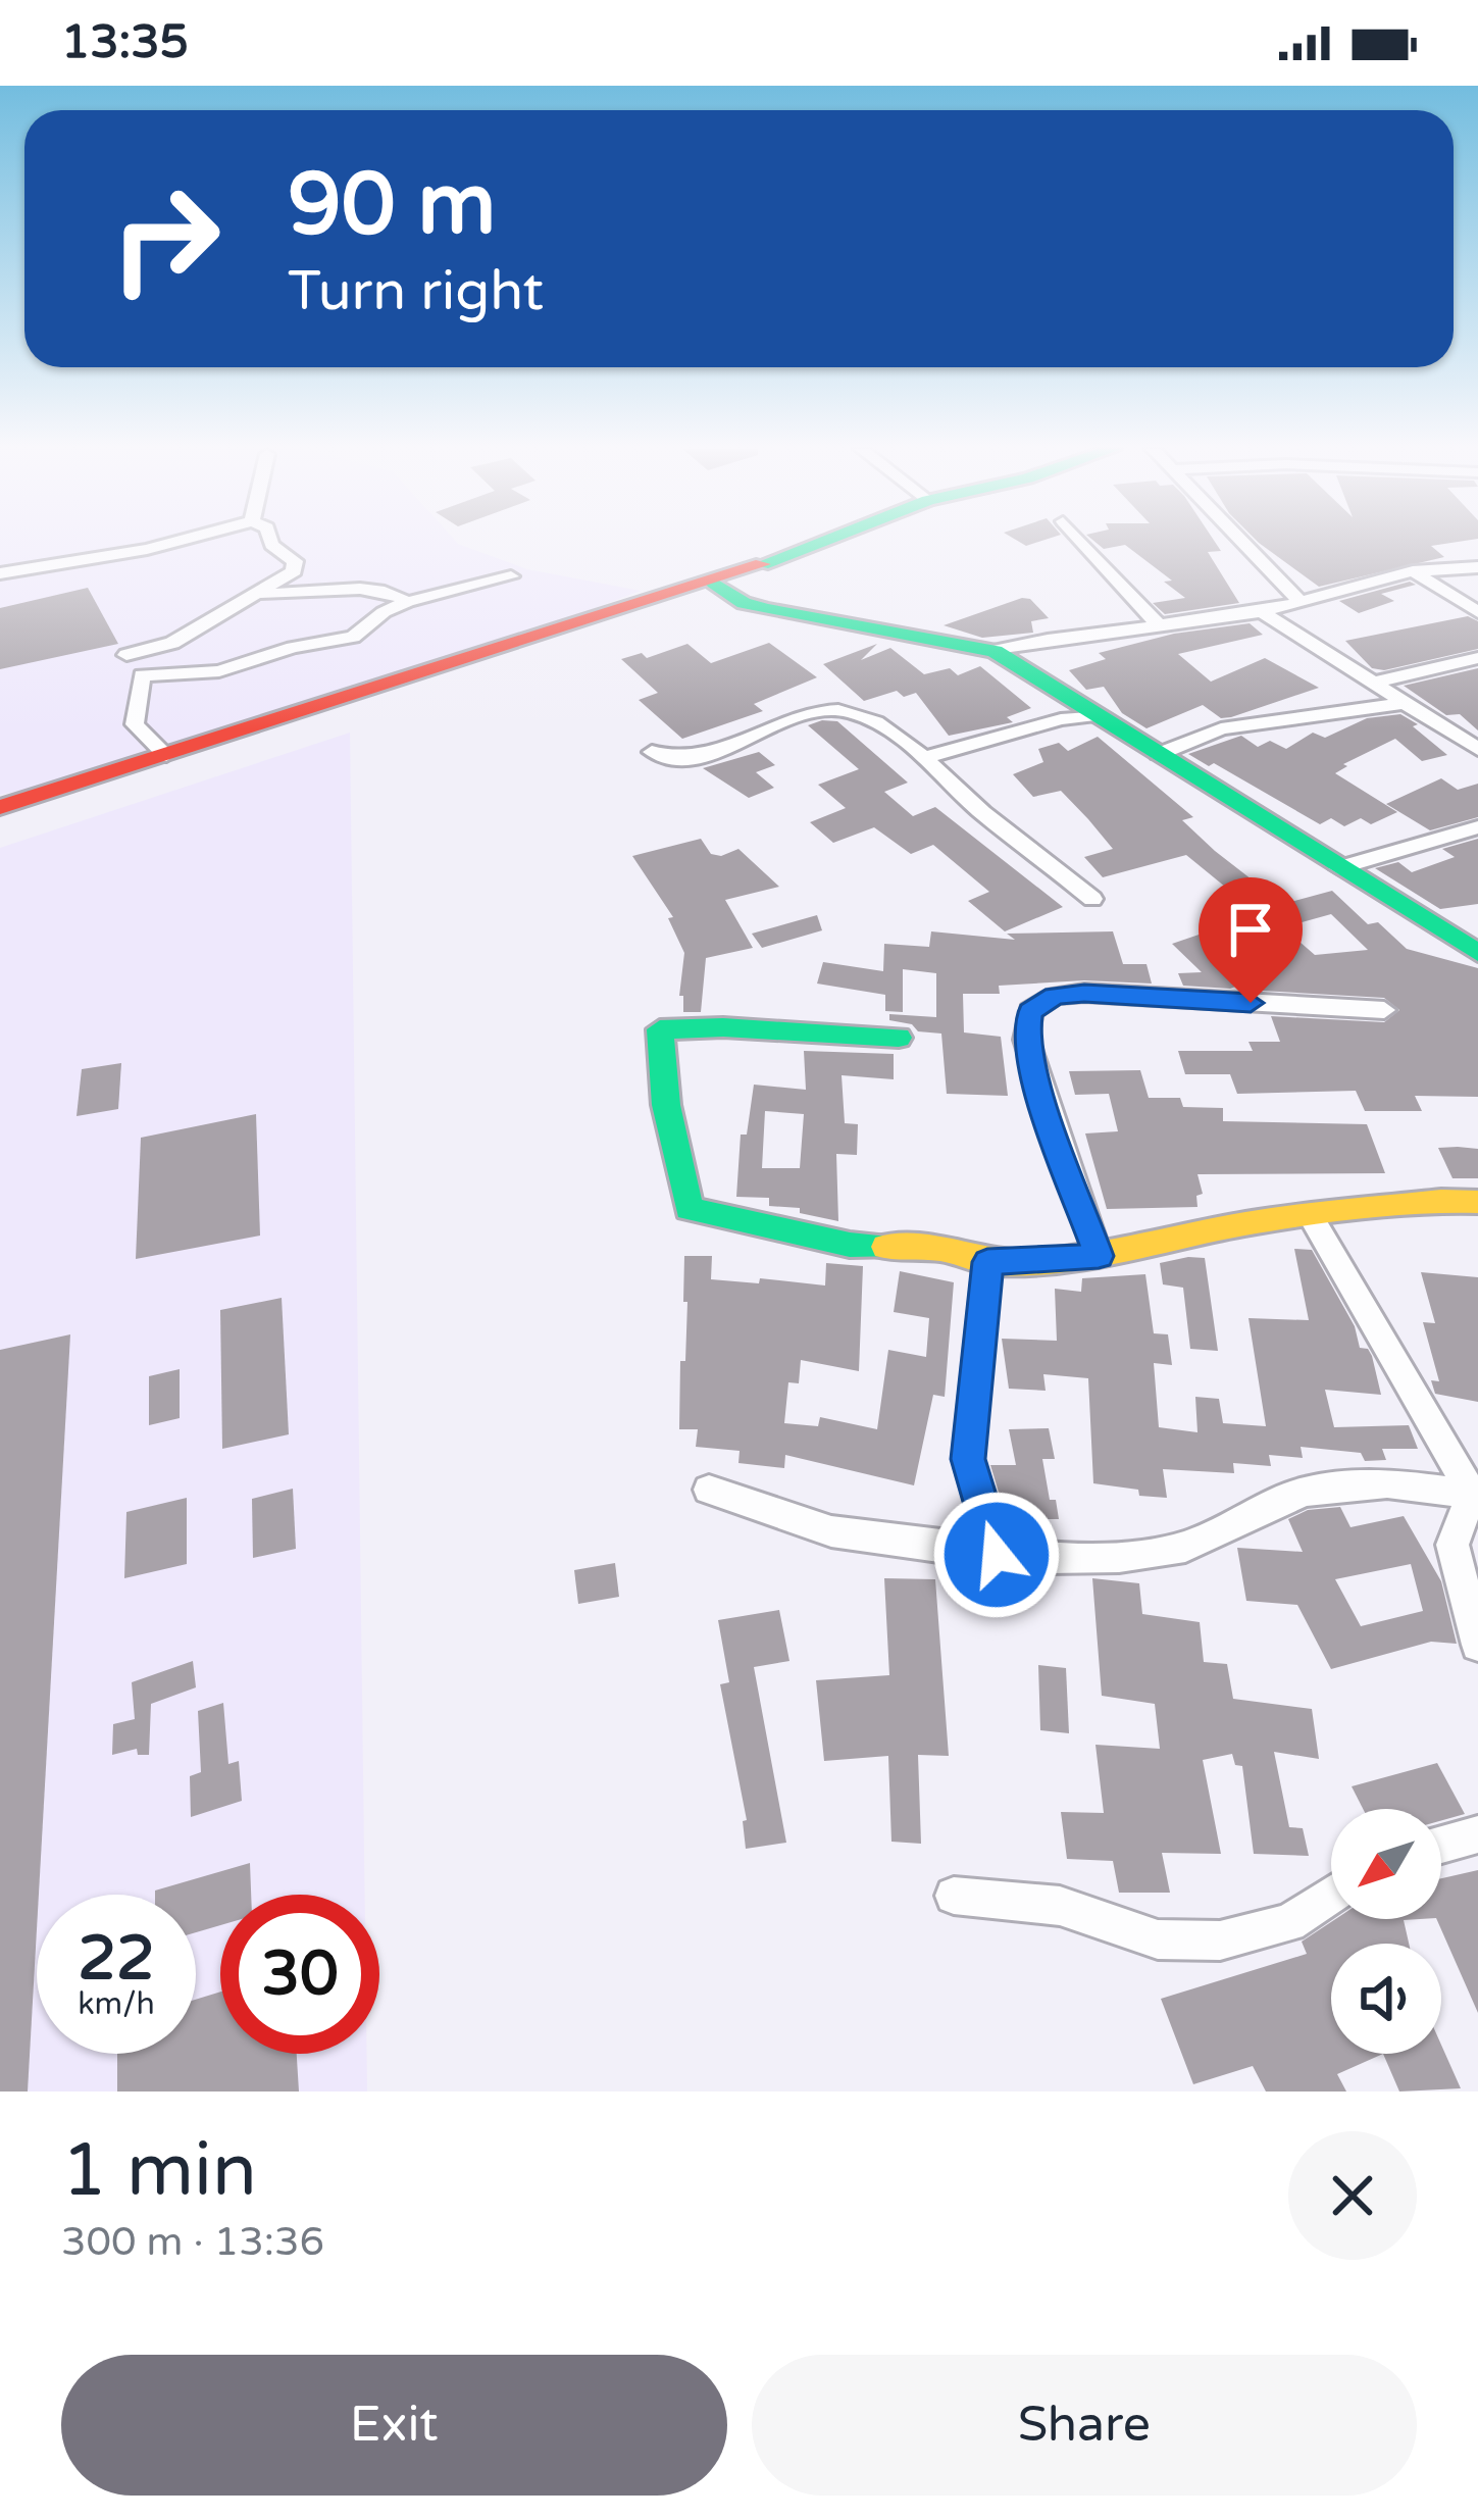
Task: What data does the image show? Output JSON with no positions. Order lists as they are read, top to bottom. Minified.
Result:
{"north":"bottom left","page":{"status":"13:35","turn":["90 m","Turn right"],"speed":"22 km/h","limit":"30","heading":["1 min","300 m · 13:36"],"buttons":["Exit","Share"]}}
